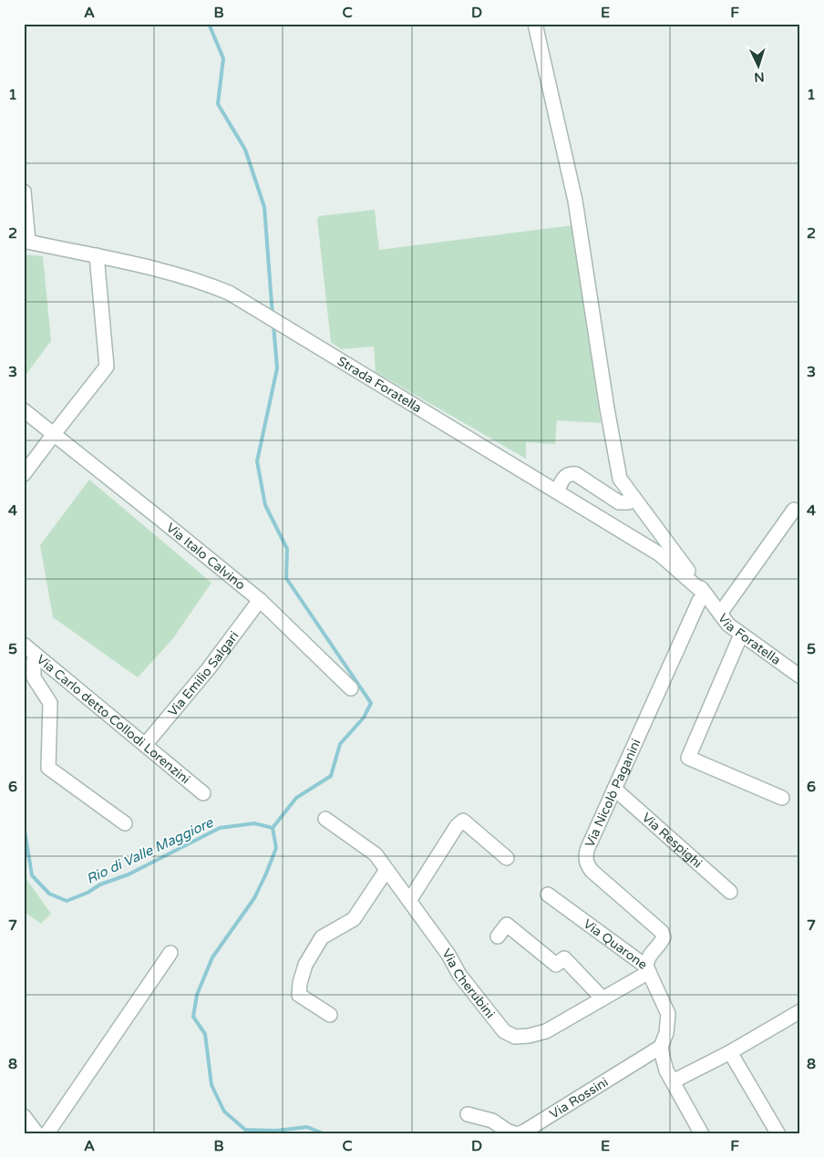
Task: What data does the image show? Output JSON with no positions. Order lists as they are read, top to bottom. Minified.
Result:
{"streets":{"street":["Strada Foratella","Via Italo Calvino","Via Foratella","Via Emilio Salgari","Via Carlo detto Collodi Lorenzini","Via Nicolò Paganini","Via Respighi","Via Quarone","Via Cherubini","Via Rossini"]},"crossings":[["Strada Foratella","Via Foratella"],["Strada Foratella","Via Nicolò Paganini"],["Via Italo Calvino","Via Emilio Salgari"],["Via Foratella","Via Nicolò Paganini"],["Via Emilio Salgari","Via Carlo detto Collodi Lorenzini"],["Via Nicolò Paganini","Via Respighi"],["Via Nicolò Paganini","Via Quarone"],["Via Nicolò Paganini","Via Cherubini"],["Via Quarone","Via Cherubini"],["Via Quarone","Via Rossini"]],"water":["Rio di Valle Maggiore"],"north":"bottom","grid":{"columns":["A","B","C","D","E","F"],"rows":["1","2","3","4","5","6","7","8"]}}
